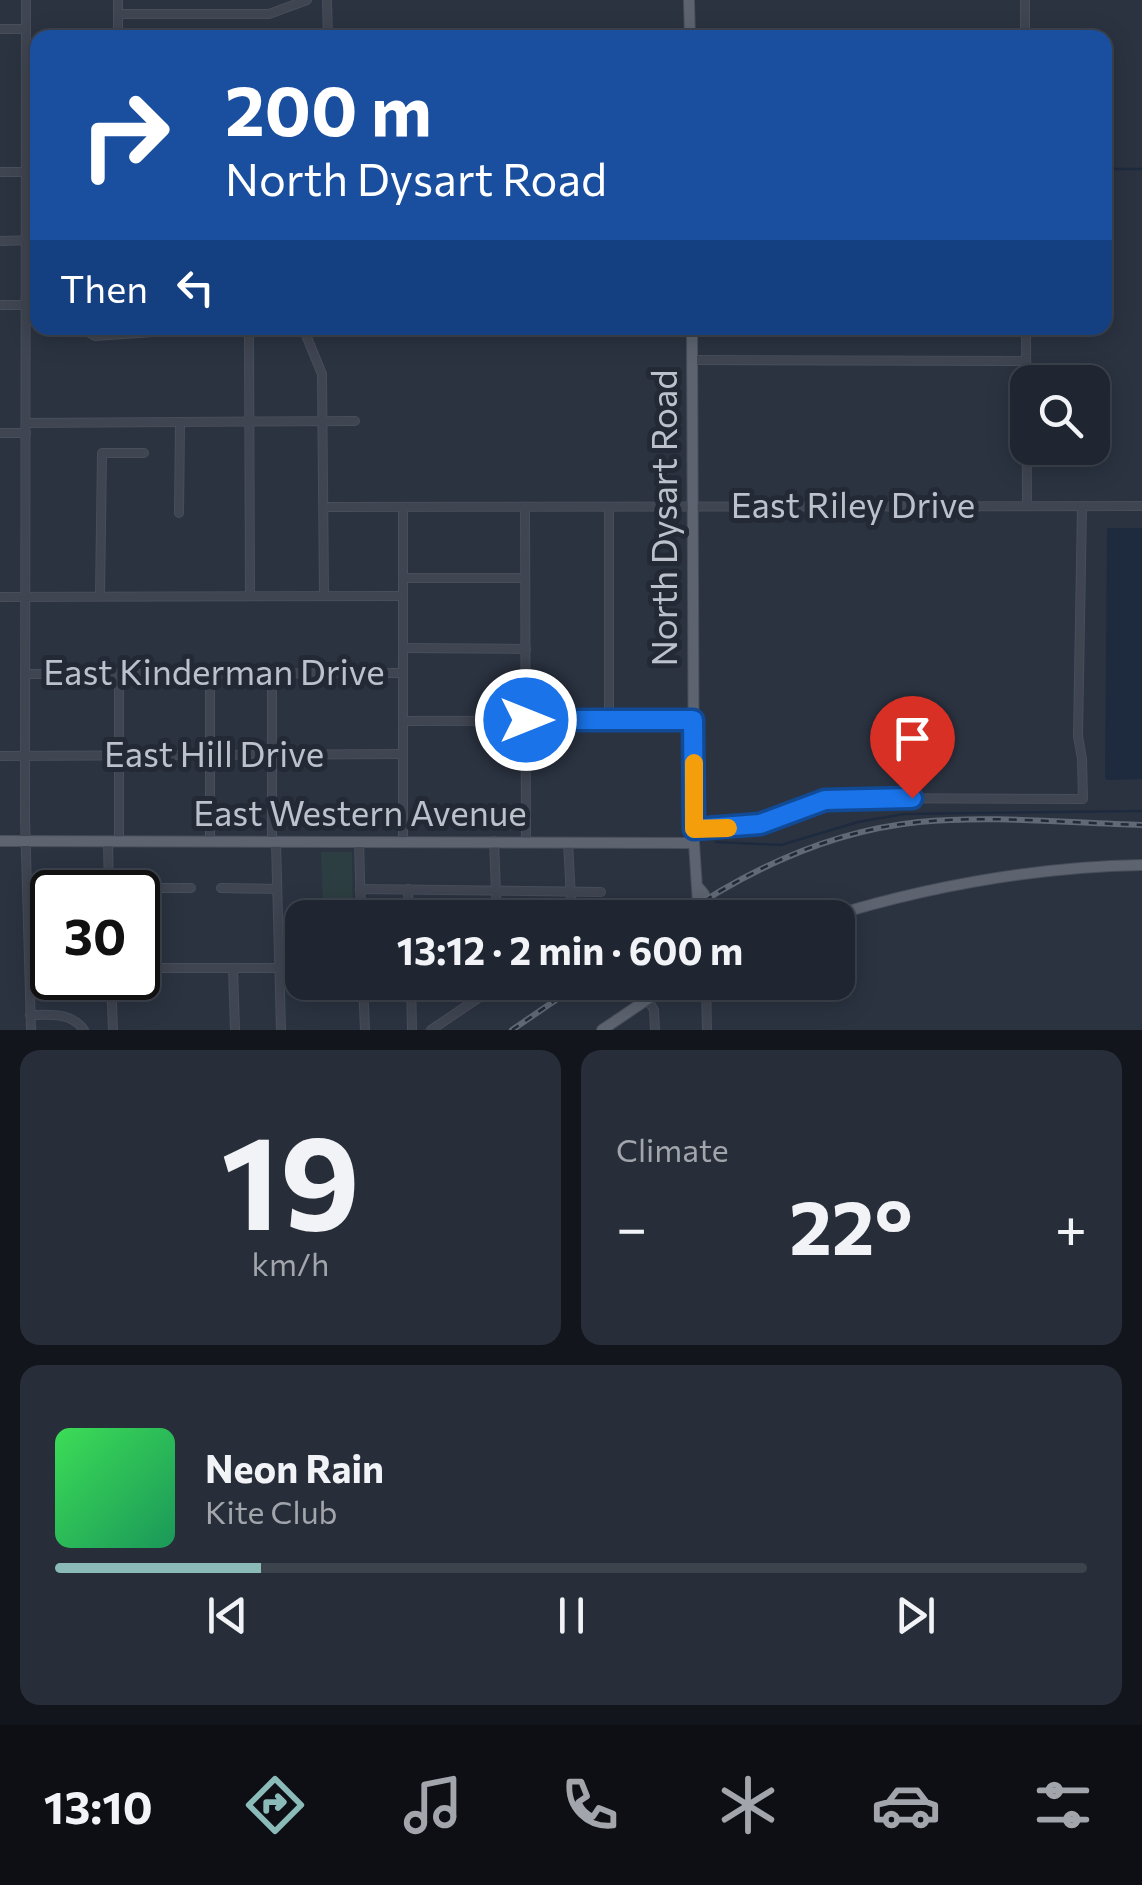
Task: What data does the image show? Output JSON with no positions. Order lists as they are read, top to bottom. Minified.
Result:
{"streets":{"main road":["North Dysart Road","East Western Avenue"],"street":["East Riley Drive","East Kinderman Drive","East Hill Drive"]},"crossings":[["East Riley Drive","North Dysart Road"],["North Dysart Road","East Western Avenue"]],"page":{"turn":["200 m","North Dysart Road"],"then":"Then","limit":"30","trip":"13:12 · 2 min · 600 m","tile":[["19","km/h"],"Climate"],"heat":["−","22°","+"],"song":["Neon Rain","Kite Club"],"tabs":"13:10"}}
